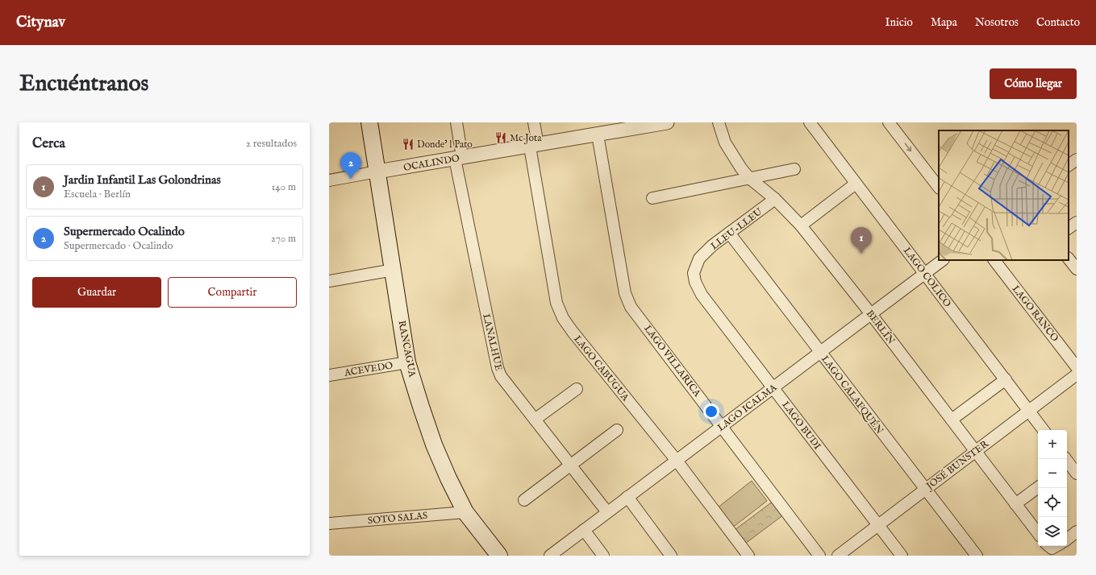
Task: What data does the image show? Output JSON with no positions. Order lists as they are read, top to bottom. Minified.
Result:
{"streets":{"main road":["RANCAGUA"],"street":["OCALINDO","LLEU-LLEU","LAGO COLICO","LAGO RANCO","BERLÍN","LANALHUE","LAGO VILLARICA","LAGO CABUGUA","ACEVEDO","LAGO CALAFQUÉN","LAGO ICALMA","LAGO BUDI","JOSÉ BUNSTER","SOTO SALAS"]},"crossings":[["OCALINDO","LANALHUE"],["OCALINDO","RANCAGUA"],["OCALINDO","LAGO VILLARICA"],["OCALINDO","LAGO CABUGUA"],["LLEU-LLEU","BERLÍN"],["LLEU-LLEU","LAGO CALAFQUÉN"],["LLEU-LLEU","LAGO BUDI"],["LAGO COLICO","LAGO ICALMA"],["LAGO COLICO","JOSÉ BUNSTER"],["LAGO RANCO","JOSÉ BUNSTER"],["BERLÍN","LAGO ICALMA"],["BERLÍN","JOSÉ BUNSTER"],["LANALHUE","LAGO ICALMA"],["RANCAGUA","ACEVEDO"],["RANCAGUA","SOTO SALAS"],["LAGO VILLARICA","LAGO ICALMA"],["LAGO CABUGUA","LAGO ICALMA"],["LAGO CALAFQUÉN","LAGO ICALMA"],["LAGO CALAFQUÉN","JOSÉ BUNSTER"],["LAGO ICALMA","LAGO BUDI"],["LAGO BUDI","JOSÉ BUNSTER"]],"places":{"restaurant":["Mc Jota","Donde' l Pato"]},"page":{"header":"Citynav","nav":["Inicio","Mapa","Nosotros","Contacto"],"buttons":["Cómo llegar",["Guardar","Compartir"]],"title":"Encuéntranos","heading":["Cerca","2 resultados"],"pins":["2","1"],"list":[{"mark":"1","name":"Jardin Infantil Las Golondrinas","note":"Escuela · Berlín","value":"140 m"},{"mark":"2","name":"Supermercado Ocalindo","note":"Supermercado · Ocalindo","value":"270 m"}],"map_buttons":["+","−"]}}
